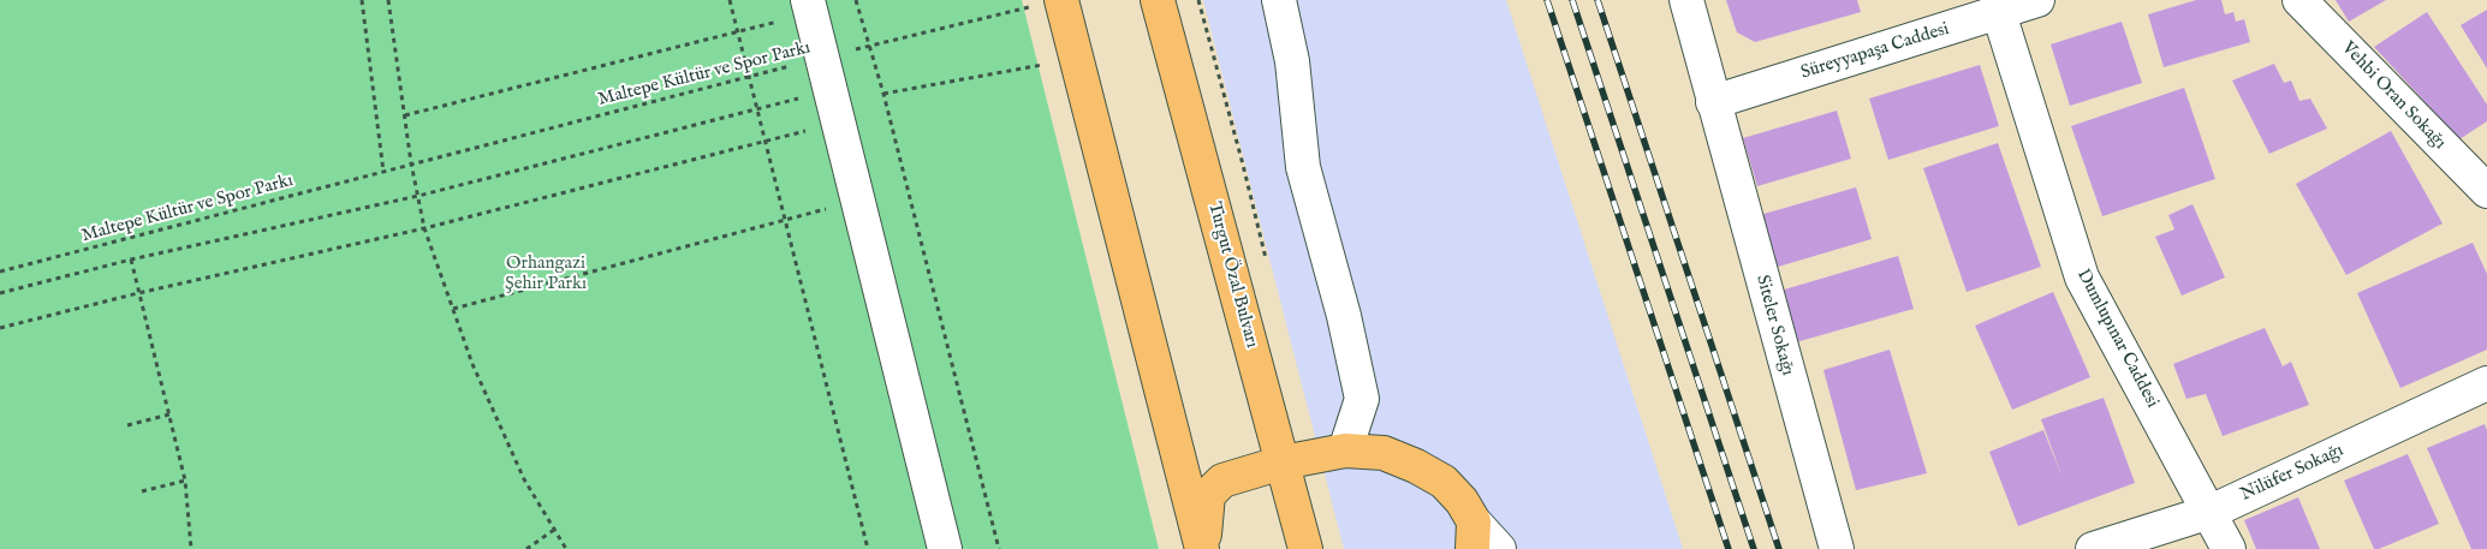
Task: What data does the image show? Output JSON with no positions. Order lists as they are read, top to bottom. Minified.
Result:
{"streets":{"highway":["Turgut Özal Bulvarı"],"street":["Süreyyapaşa Caddesi","Vehbi Oran Sokağı","Siteler Sokağı","Dumlupınar Caddesi","Nilüfer Sokağı"],"path":["Maltepe Kültür ve Spor Parkı"]},"crossings":[["Süreyyapaşa Caddesi","Siteler Sokağı"],["Süreyyapaşa Caddesi","Dumlupınar Caddesi"],["Dumlupınar Caddesi","Nilüfer Sokağı"]],"parks":["Orhangazi Şehir Parkı"]}
